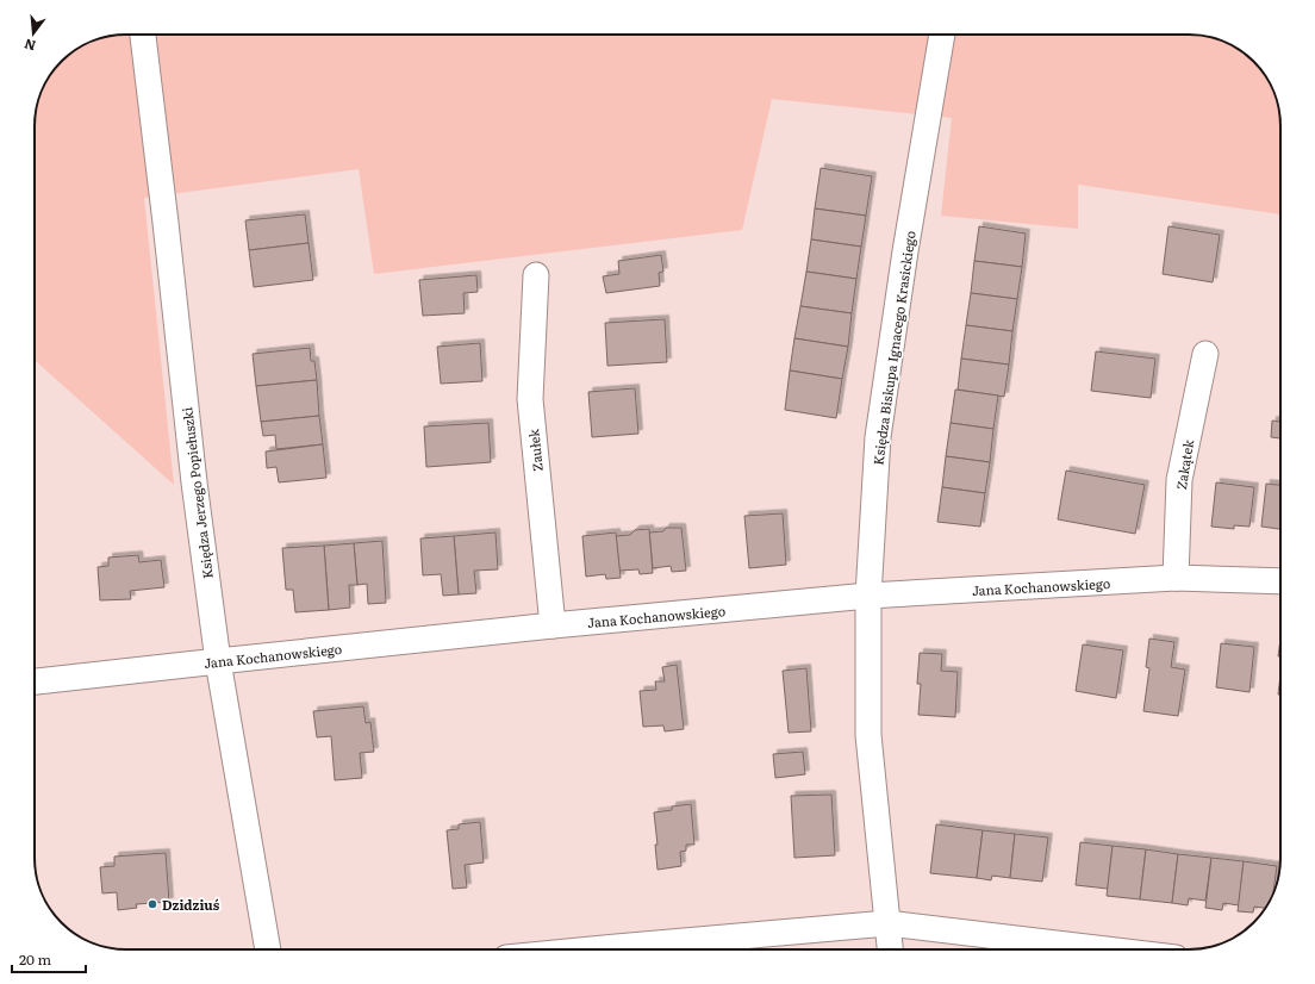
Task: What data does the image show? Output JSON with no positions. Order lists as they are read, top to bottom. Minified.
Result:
{"streets":{"street":["Księdza Biskupa Ignacego Krasickiego","Zaułek","Zakątek","Księdza Jerzego Popiełuszki","Jana Kochanowskiego"]},"crossings":[["Księdza Biskupa Ignacego Krasickiego","Jana Kochanowskiego"],["Zaułek","Jana Kochanowskiego"],["Zakątek","Jana Kochanowskiego"],["Księdza Jerzego Popiełuszki","Jana Kochanowskiego"]],"places":["Dzidziuś"],"scale_bar":"20 m","north":"bottom"}
